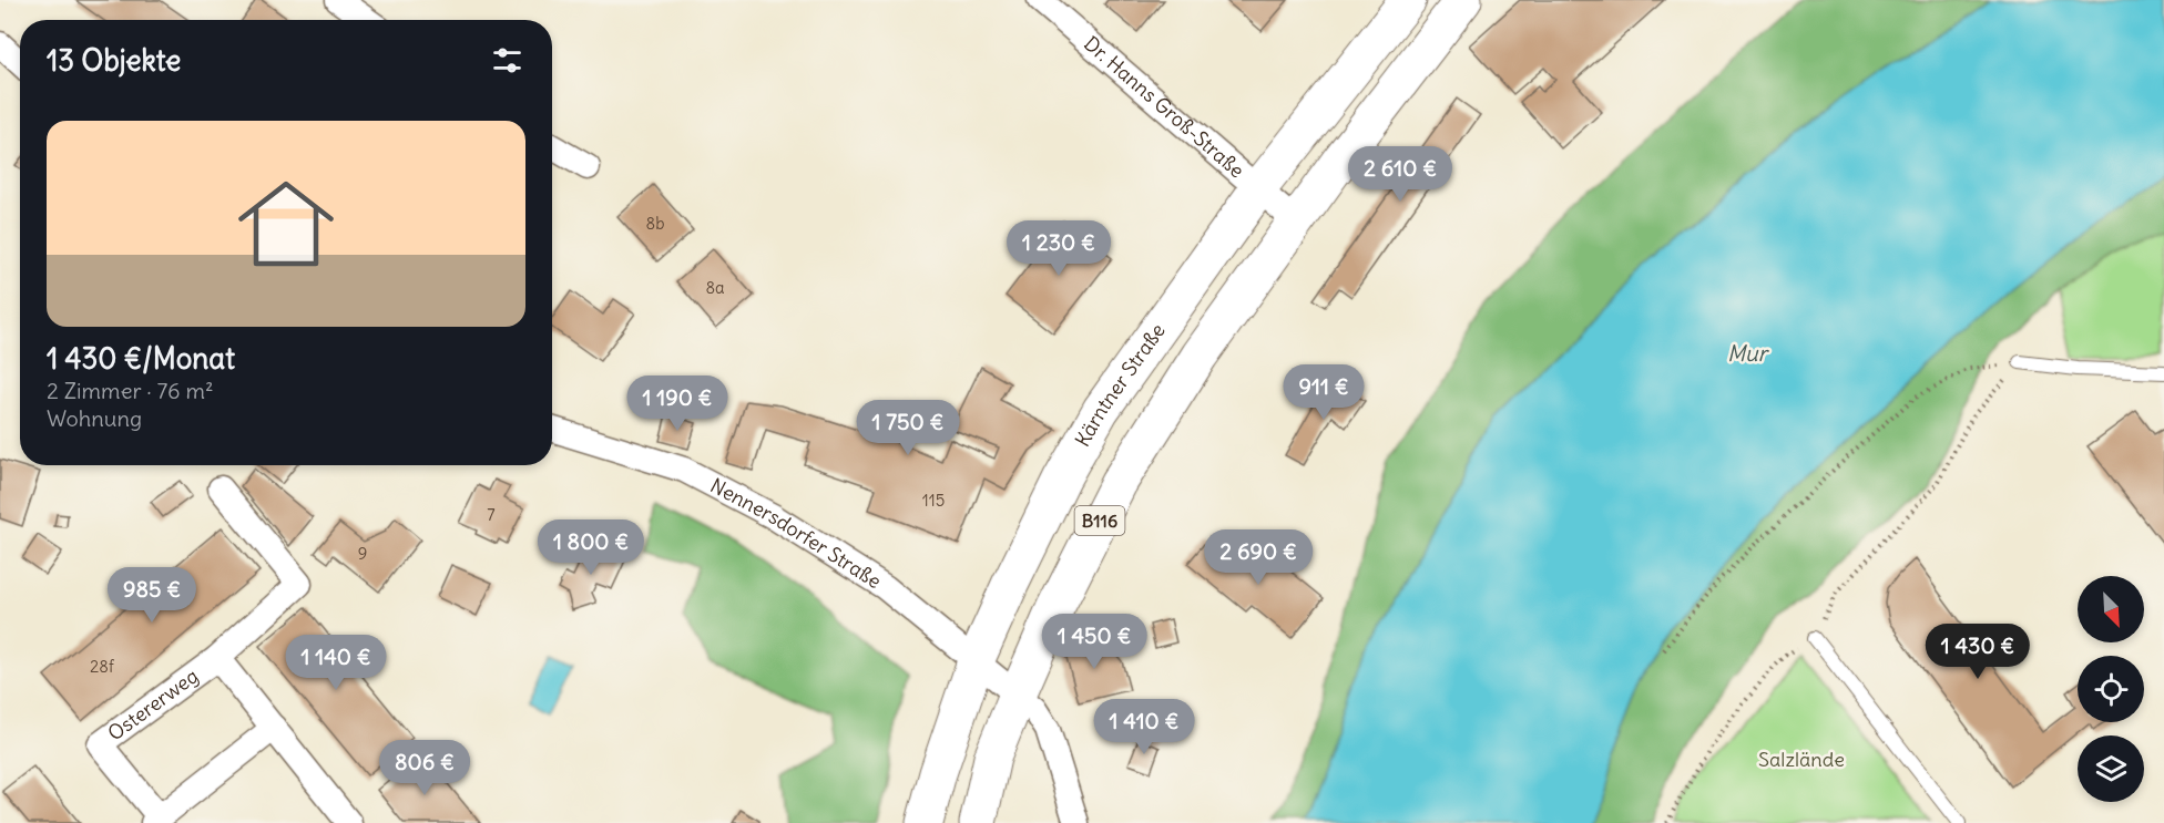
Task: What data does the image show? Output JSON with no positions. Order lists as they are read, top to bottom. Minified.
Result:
{"streets":{"main road":["Kärntner Straße","B116"],"street":["Dr. Hanns Groß-Straße","Nennersdorfer Straße","Ostererweg"]},"crossings":[["Dr. Hanns Groß-Straße","Kärntner Straße"],["Dr. Hanns Groß-Straße","B116"],["Kärntner Straße","Nennersdorfer Straße"],["B116","Nennersdorfer Straße"]],"water":["Mur"],"parks":["Salzlände"],"house_numbers":["8b","8a","115","7","9","28f"],"north":"bottom right","page":{"heading":"13 Objekte","list":[{"name":"1 430 €/Monat","note":"2 Zimmer · 76 m² · Wohnung"}],"price":["2 610 €","1 230 €","911 €","1 190 €","1 750 €","1 800 €","2 690 €","985 €","1 450 €","1 430 €","1 140 €","1 410 €","806 €"]}}
